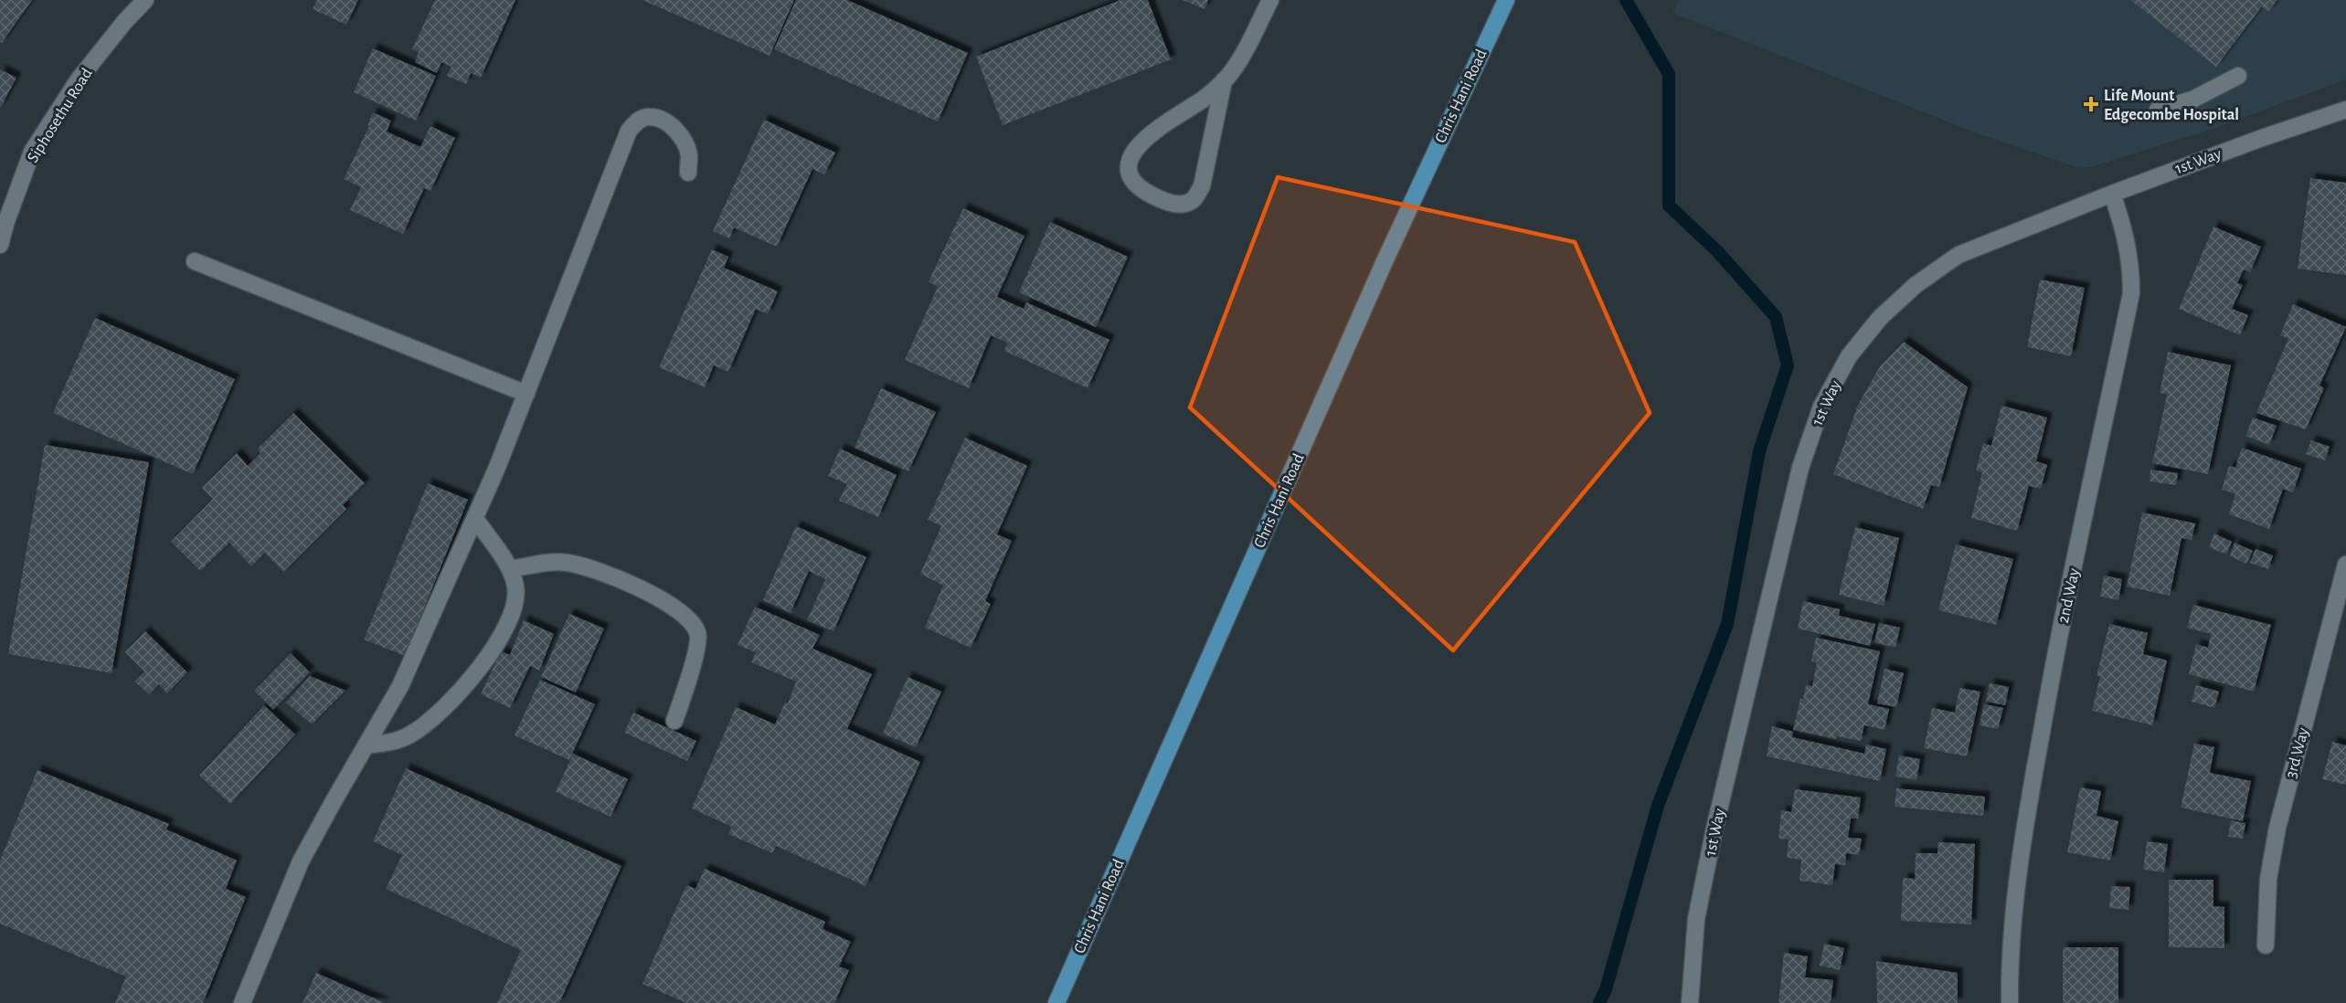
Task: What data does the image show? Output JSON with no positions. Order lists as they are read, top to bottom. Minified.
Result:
{"streets":{"main road":["Chris Hani Road"],"street":["Siphosethu Road","1st Way","2nd Way","3rd Way"]},"crossings":[["1st Way","2nd Way"]],"places":{"health":["Life Mount Edgecombe Hospital"]}}
